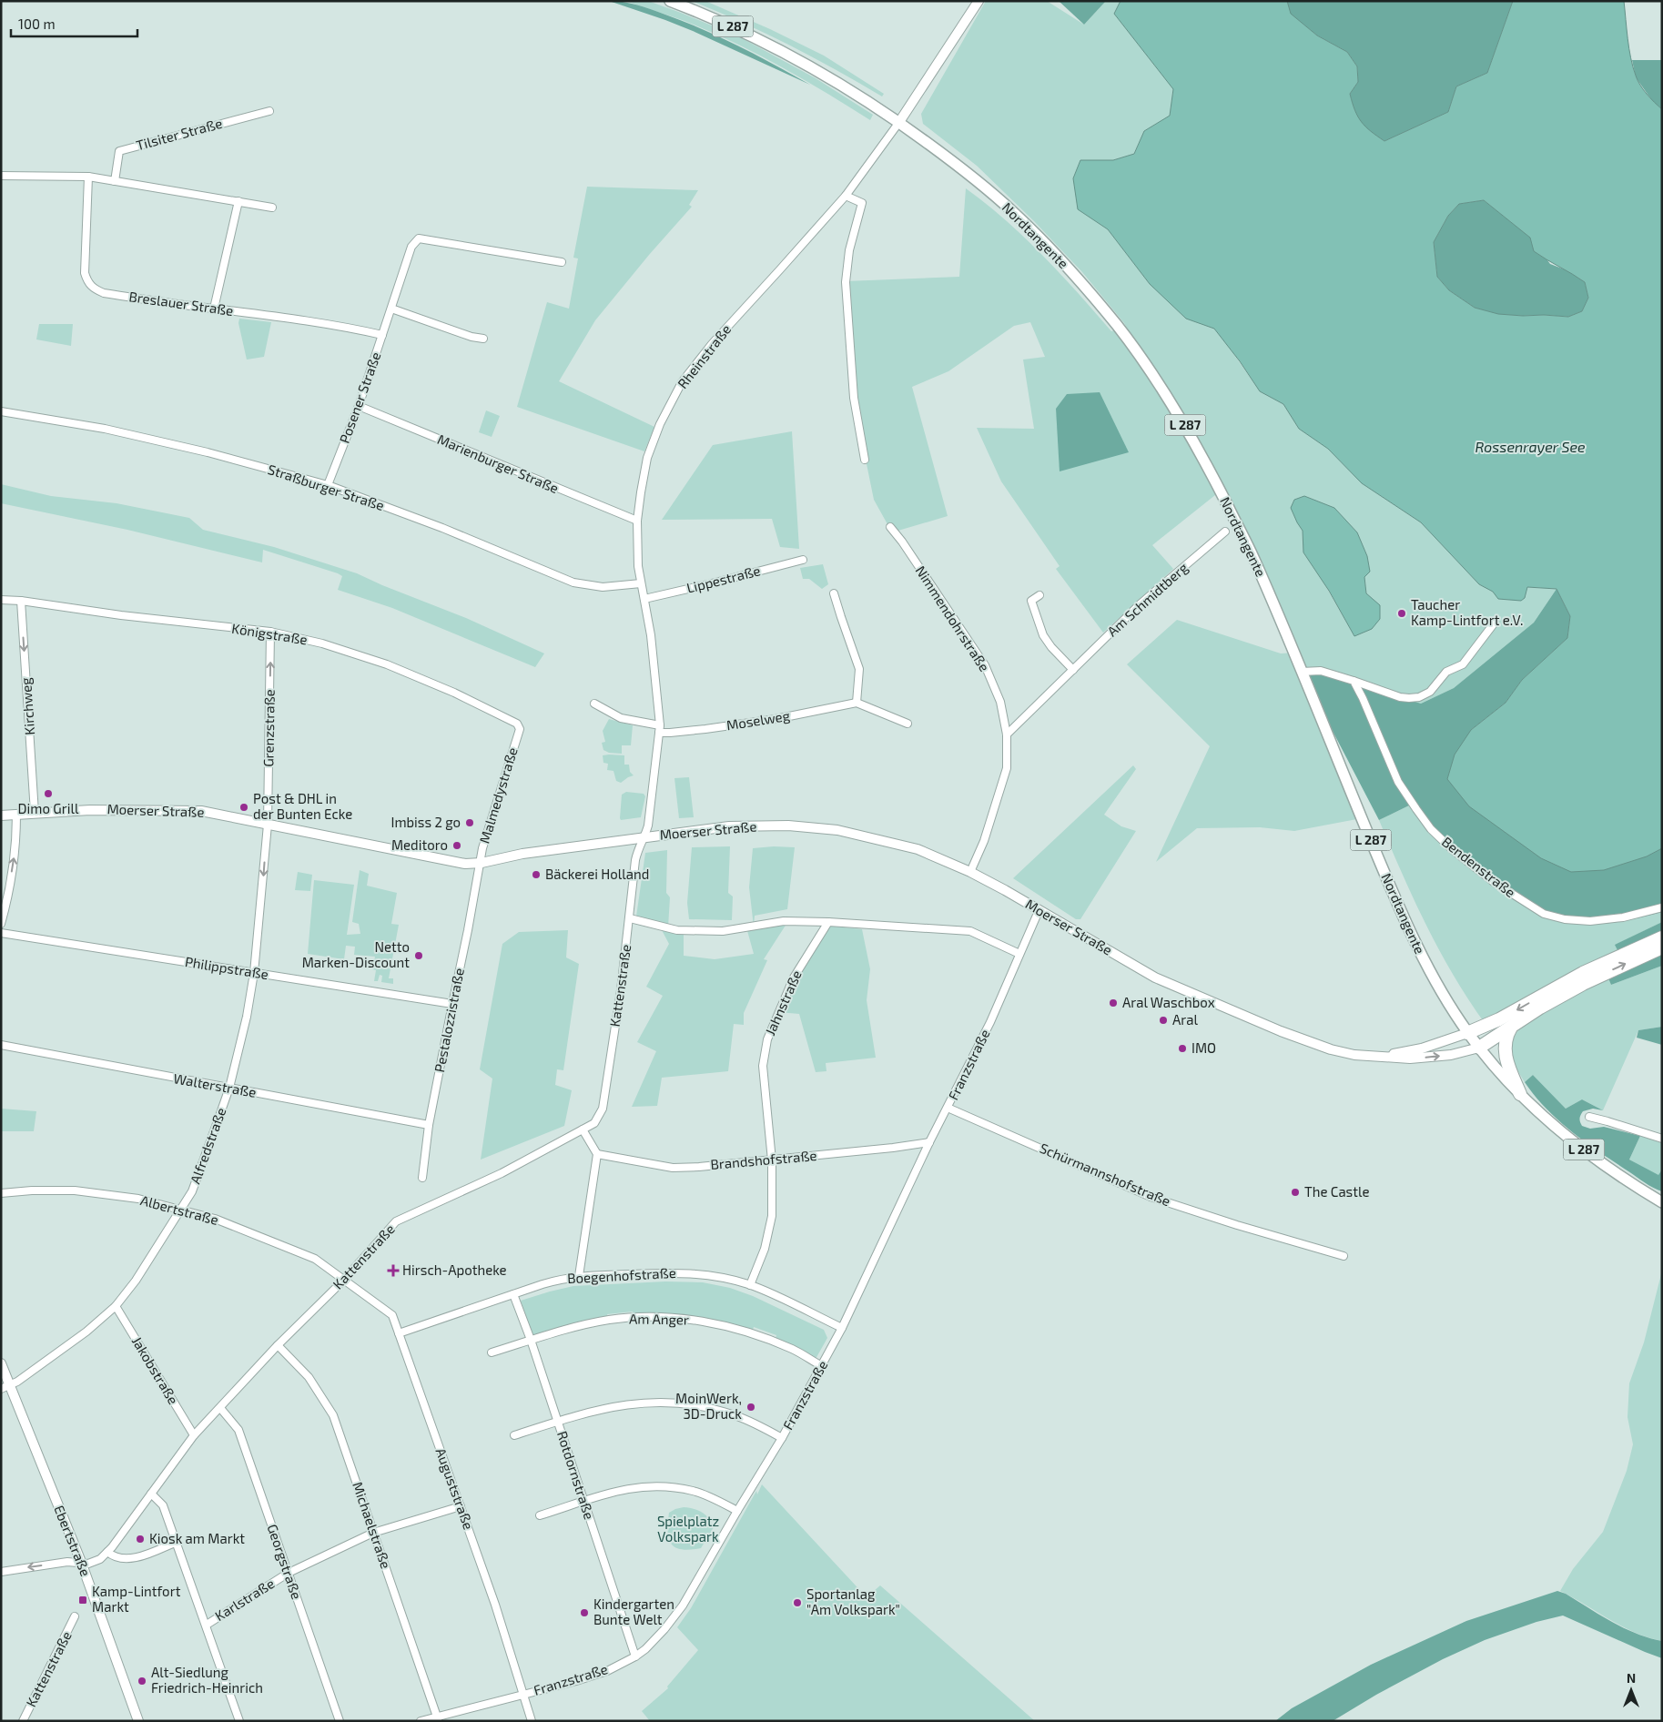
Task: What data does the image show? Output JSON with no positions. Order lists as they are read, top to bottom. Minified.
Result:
{"streets":{"main road":["L 287","Nordtangente"],"street":["Tilsiter Straße","Breslauer Straße","Rheinstraße","Posener Straße","Marienburger Straße","Straßburger Straße","Lippestraße","Am Schmidtberg","Nimmendohrstraße","Königstraße","Kirchweg","Moselweg","Grenzstraße","Malmedystraße","Moerser Straße","Bendenstraße","Philippstraße","Kattenstraße","Jahnstraße","Pestalozzistraße","Franzstraße","Walterstraße","Alfredstraße","Brandshofstraße","Schürmannshofstraße","Albertstraße","Boegenhofstraße","Am Anger","Jakobstraße","Rotdornstraße","Auguststraße","Michaelstraße","Ebertstraße","Georgstraße","Karlstraße"]},"crossings":[["Nordtangente","Rheinstraße"],["Nordtangente","Moerser Straße"],["Breslauer Straße","Posener Straße"],["Rheinstraße","Marienburger Straße"],["Rheinstraße","Straßburger Straße"],["Rheinstraße","Lippestraße"],["Rheinstraße","Moselweg"],["Rheinstraße","Moerser Straße"],["Rheinstraße","Kattenstraße"],["Posener Straße","Marienburger Straße"],["Posener Straße","Straßburger Straße"],["Am Schmidtberg","Nimmendohrstraße"],["Nimmendohrstraße","Moerser Straße"],["Königstraße","Kirchweg"],["Königstraße","Grenzstraße"],["Königstraße","Malmedystraße"],["Kirchweg","Moerser Straße"],["Grenzstraße","Moerser Straße"],["Grenzstraße","Alfredstraße"],["Malmedystraße","Moerser Straße"],["Malmedystraße","Pestalozzistraße"],["Moerser Straße","Kattenstraße"],["Moerser Straße","Pestalozzistraße"],["Moerser Straße","Franzstraße"],["Moerser Straße","Alfredstraße"],["Philippstraße","Pestalozzistraße"],["Philippstraße","Alfredstraße"],["Kattenstraße","Albertstraße"],["Kattenstraße","Jakobstraße"],["Kattenstraße","Auguststraße"],["Kattenstraße","Michaelstraße"],["Kattenstraße","Ebertstraße"],["Kattenstraße","Georgstraße"],["Jahnstraße","Brandshofstraße"],["Jahnstraße","Boegenhofstraße"],["Pestalozzistraße","Walterstraße"],["Franzstraße","Brandshofstraße"],["Franzstraße","Schürmannshofstraße"],["Franzstraße","Boegenhofstraße"],["Franzstraße","Am Anger"],["Franzstraße","Rotdornstraße"],["Franzstraße","Auguststraße"],["Franzstraße","Michaelstraße"],["Walterstraße","Alfredstraße"],["Alfredstraße","Albertstraße"],["Alfredstraße","Jakobstraße"],["Alfredstraße","Ebertstraße"],["Albertstraße","Auguststraße"],["Boegenhofstraße","Rotdornstraße"],["Boegenhofstraße","Auguststraße"],["Am Anger","Rotdornstraße"],["Auguststraße","Karlstraße"],["Michaelstraße","Karlstraße"],["Georgstraße","Karlstraße"]],"one_way":["Kirchweg","Grenzstraße"],"water":["Rossenrayer See"],"parks":["Spielplatz Volkspark"],"places":{"other":["Taucher Kamp-Lintfort e.V.","Dimo Grill","Post & DHL in der Bunten Ecke","Imbiss 2 go","Meditoro","Bäckerei Holland","Netto Marken-Discount","Aral Waschbox","Aral","IMO","The Castle","MoinWerk, 3D-Druck","Kiosk am Markt","Sportanlag \"Am Volkspark\"","Kindergarten Bunte Welt","Alt-Siedlung Friedrich-Heinrich"],"health":["Hirsch-Apotheke"],"transit":["Kamp-Lintfort Markt"]},"scale_bar":"100 m","north":"top"}
